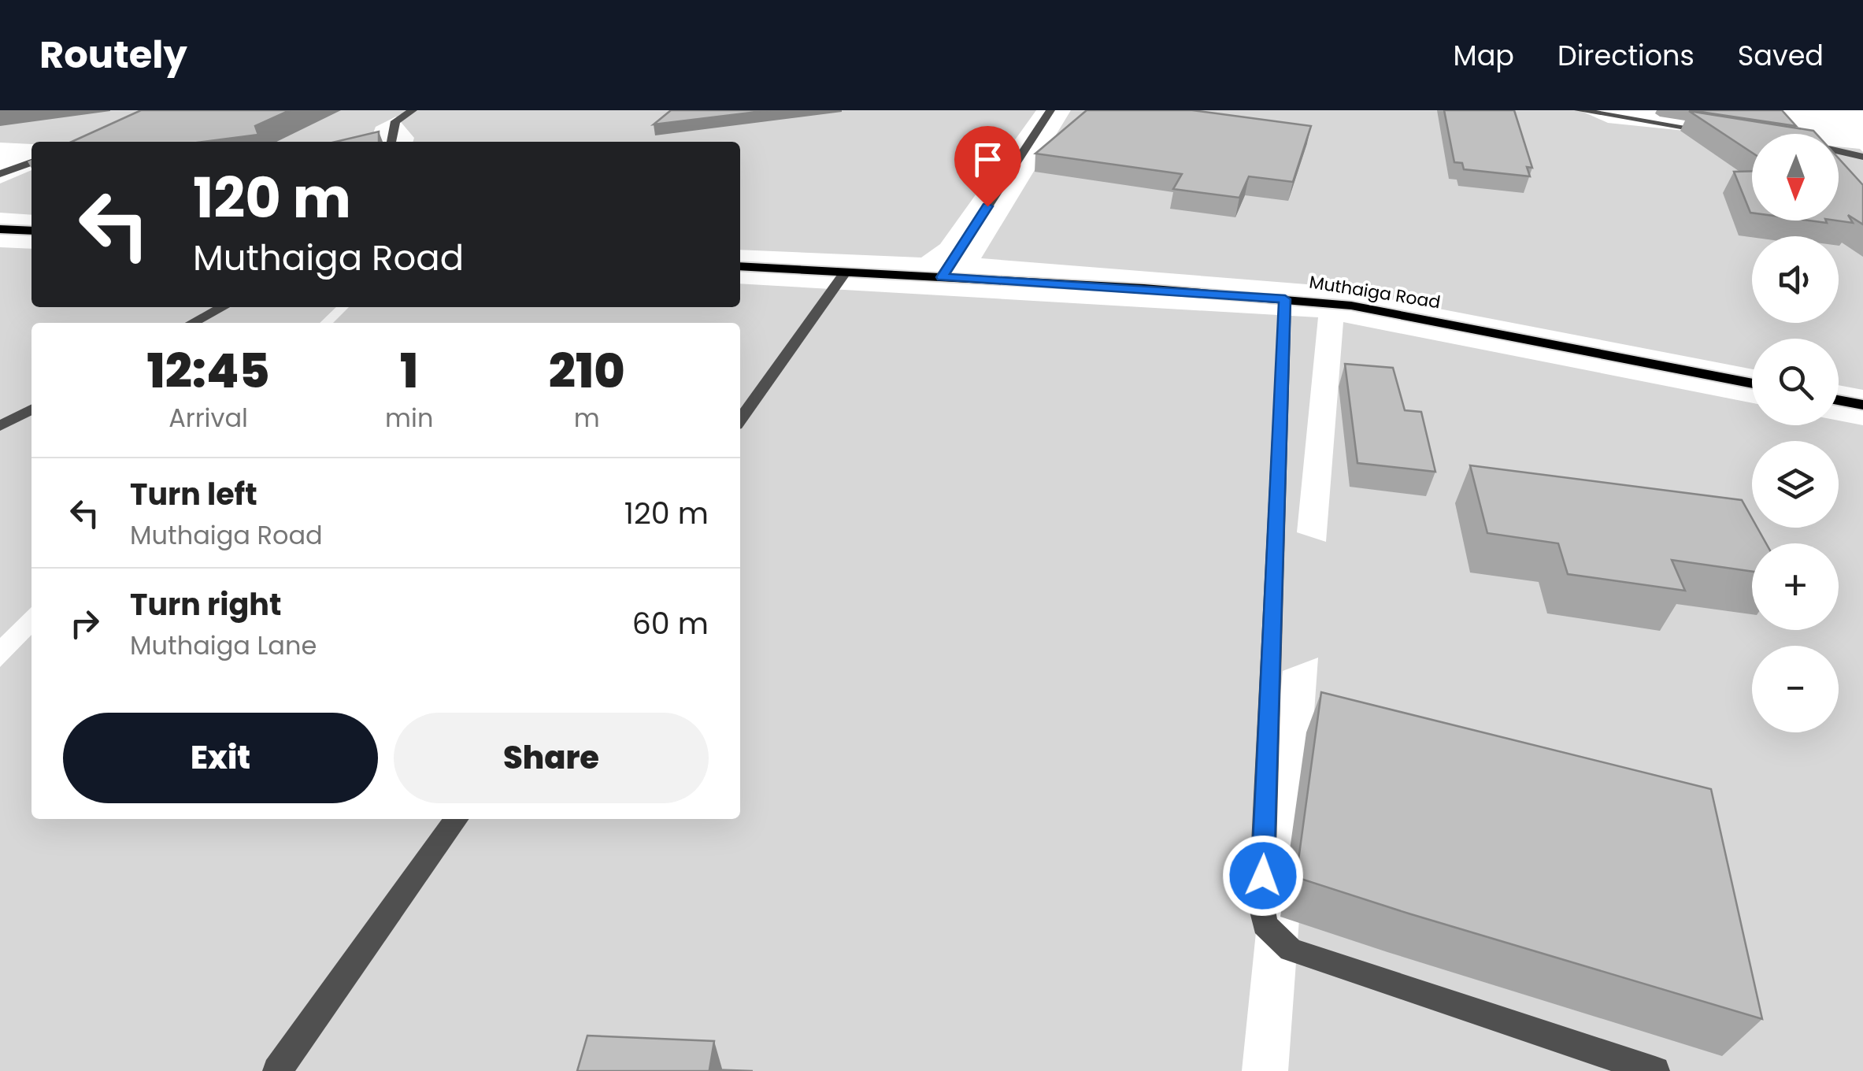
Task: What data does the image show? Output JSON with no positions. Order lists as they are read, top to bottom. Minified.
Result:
{"streets":{"main road":["Muthaiga Road"]},"north":"bottom","page":{"header":"Routely","nav":["Map","Directions","Saved"],"map_buttons":["+","−"],"turn":["120 m","Muthaiga Road"],"eta":["12:45","Arrival","1","min","210","m"],"list":[{"name":"Turn left","note":"Muthaiga Road","value":"120 m"},{"name":"Turn right","note":"Muthaiga Lane","value":"60 m"}],"buttons":["Exit","Share"]}}
